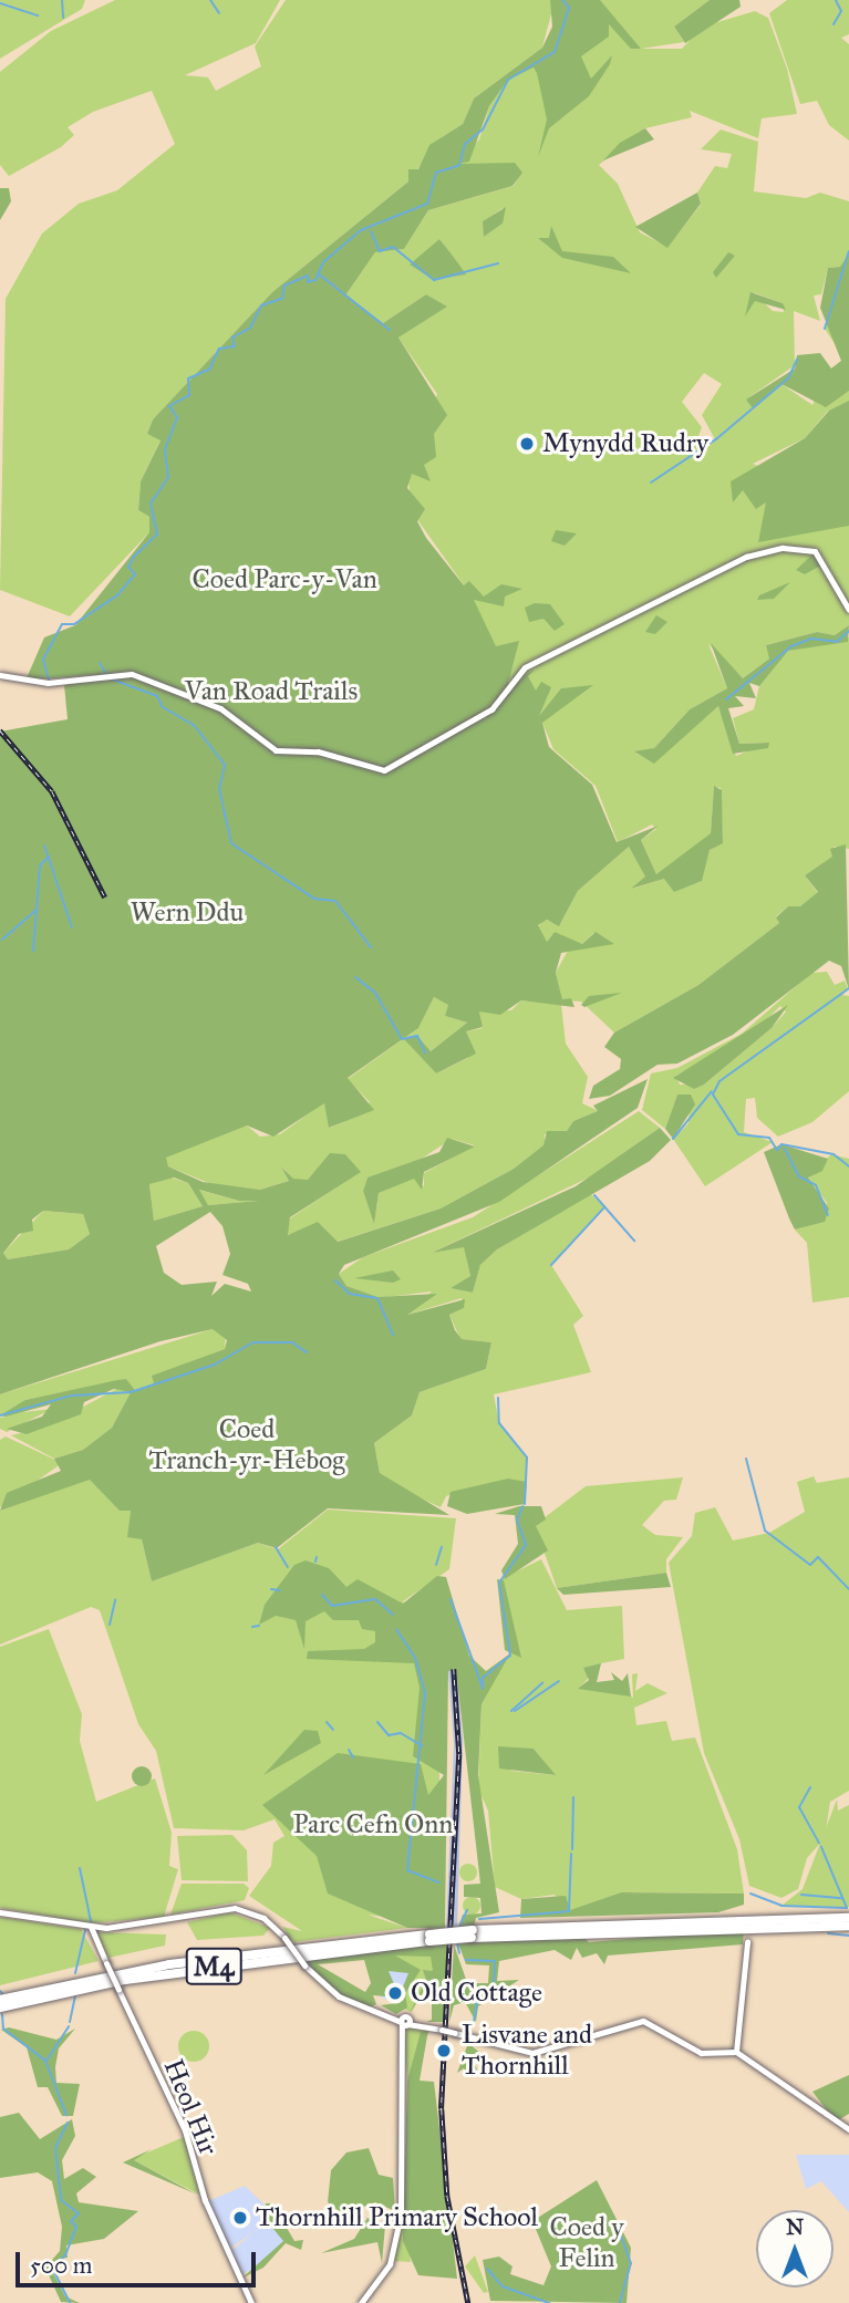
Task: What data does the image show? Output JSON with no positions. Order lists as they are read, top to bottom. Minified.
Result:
{"streets":{"highway":["M4"],"street":["Heol Hir"]},"parks":["Coed Parc-y-Van","Van Road Trails","Wern Ddu","Coed Tranch-yr-Hebog","Parc Cefn Onn","Coed y Felin"],"places":["Mynydd Rudry","Old Cottage","Lisvane and Thornhill","Thornhill Primary School"],"scale_bar":"500 m","north":"top"}
